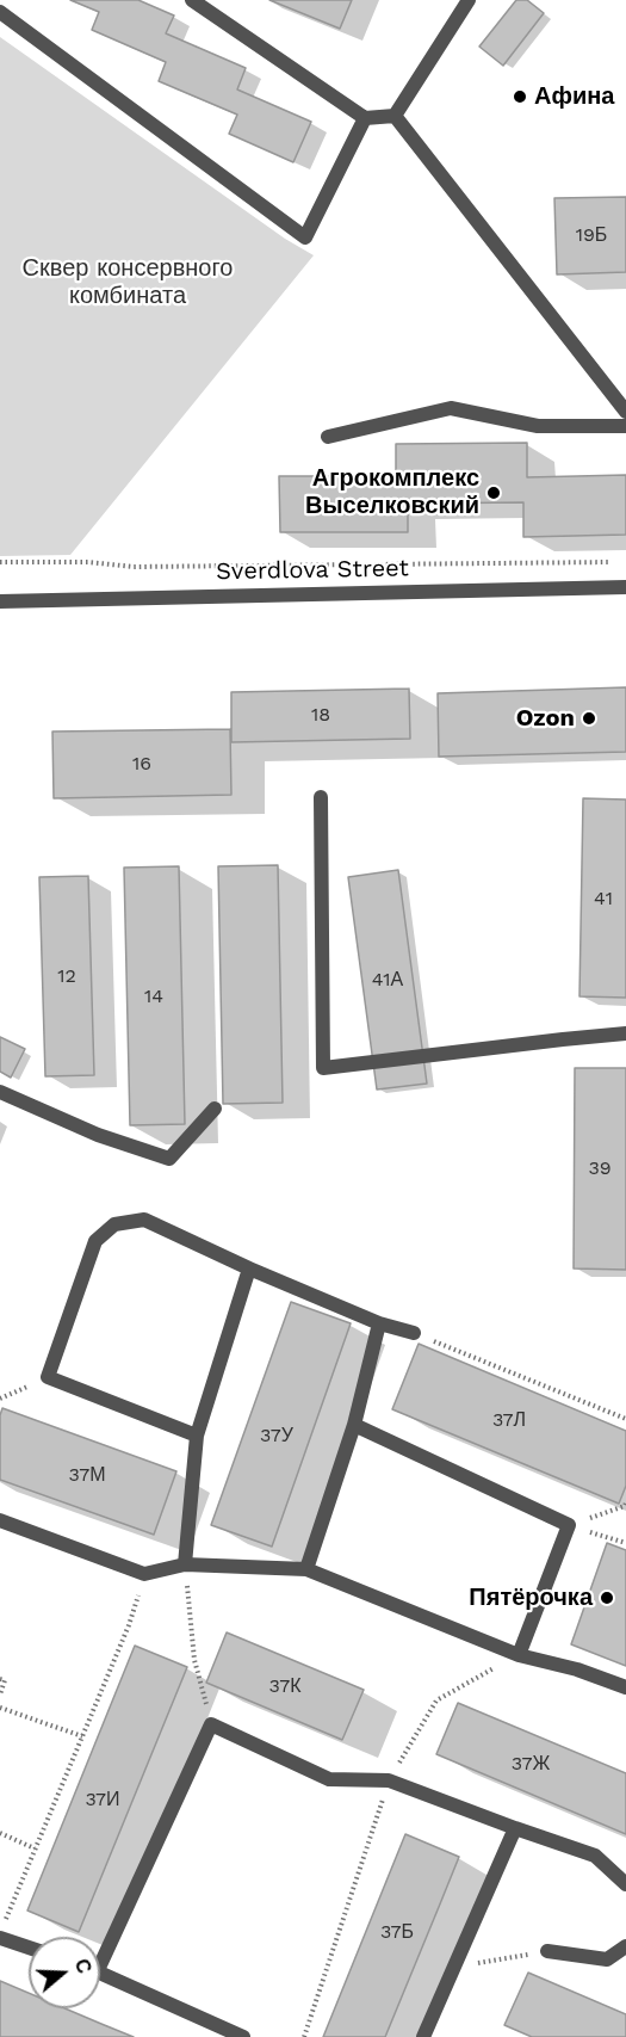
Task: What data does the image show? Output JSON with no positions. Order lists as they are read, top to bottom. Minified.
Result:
{"streets":{"street":["Sverdlova Street"]},"parks":["Сквер консервного комбината"],"places":["Афина","Агрокомплекс Выселковский","Ozon","Пятёрочка"],"house_numbers":["19Б","18","16","41","12","41А","14","39","37Л","37У","37М","37К","37Ж","37И","37Б"],"north":"right"}
